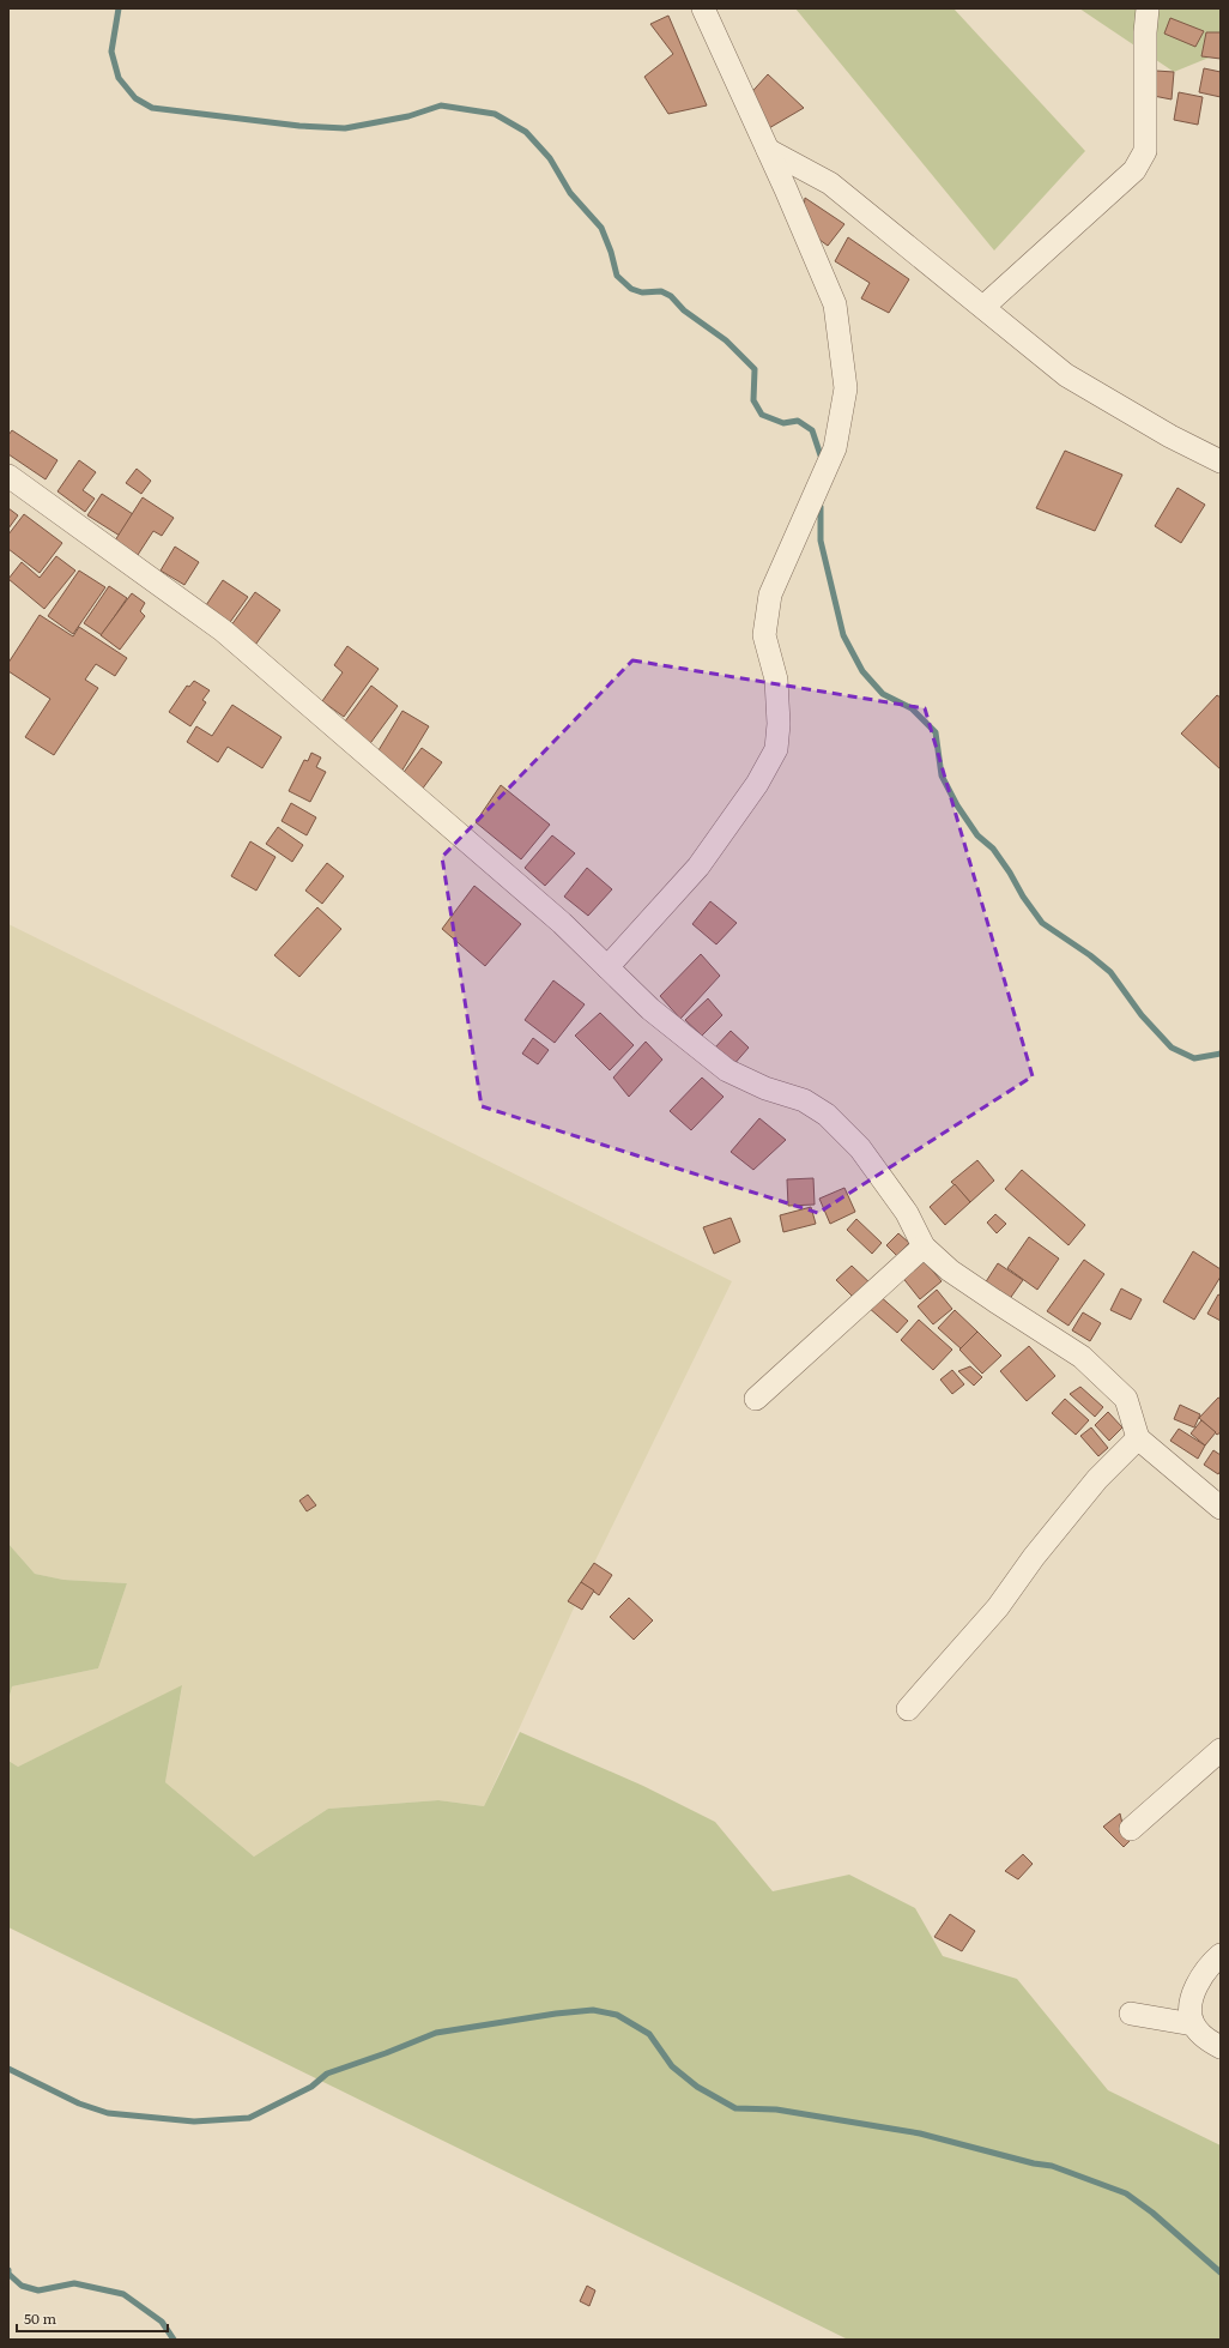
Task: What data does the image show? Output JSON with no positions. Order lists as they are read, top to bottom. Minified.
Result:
{"scale_bar":"50 m"}
